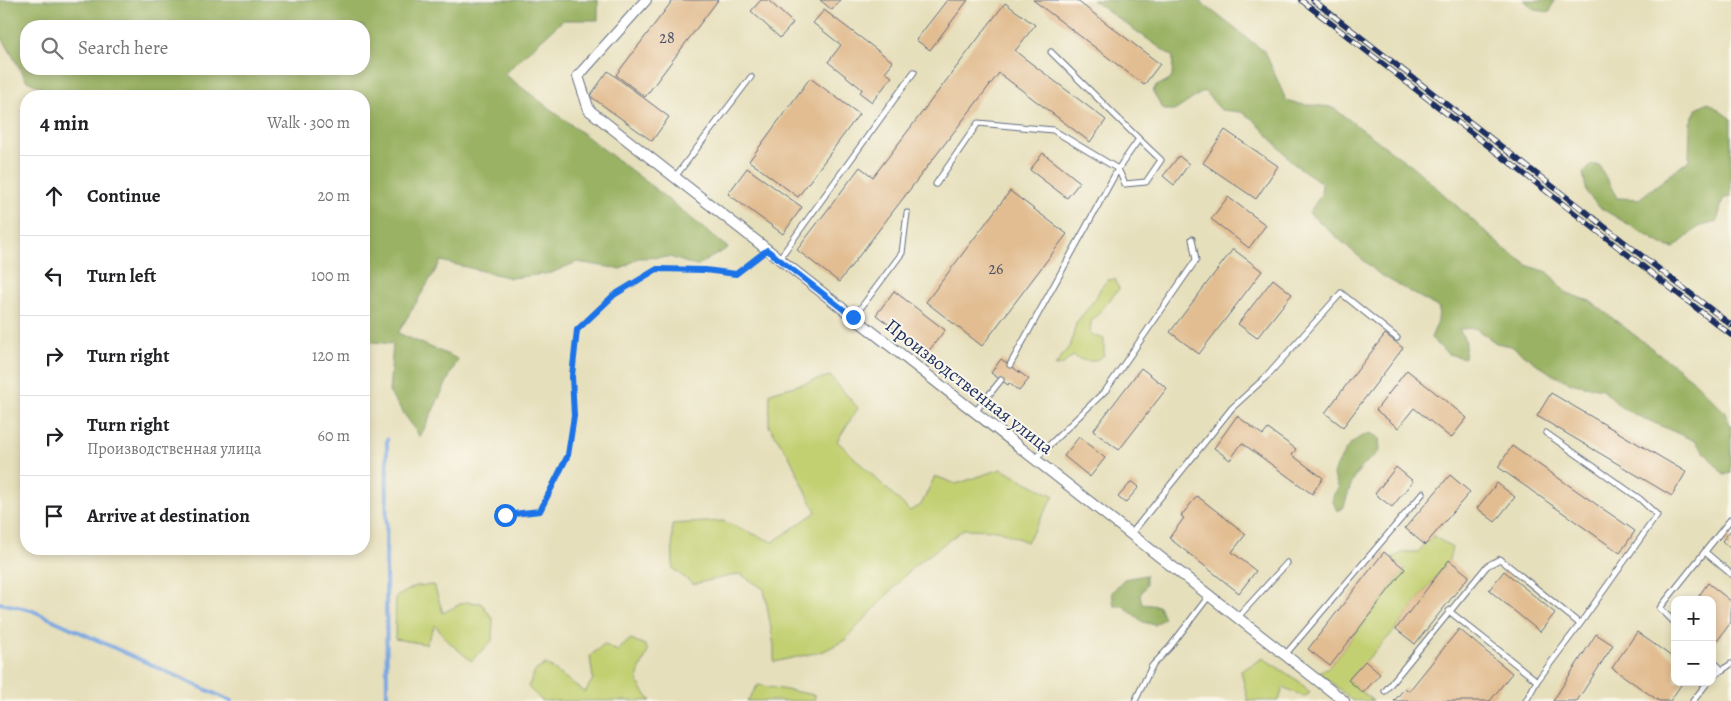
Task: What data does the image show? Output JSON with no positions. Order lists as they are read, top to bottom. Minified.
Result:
{"streets":{"street":["Производственная улица"]},"house_numbers":["28","26"],"page":{"search":"Search here","heading":["4 min","Walk · 300 m"],"list":[["Continue","20 m"],["Turn left","100 m"],["Turn right","120 m"],["Turn right","Производственная улица","60 m"],"Arrive at destination"],"map_buttons":["+","−"]}}
